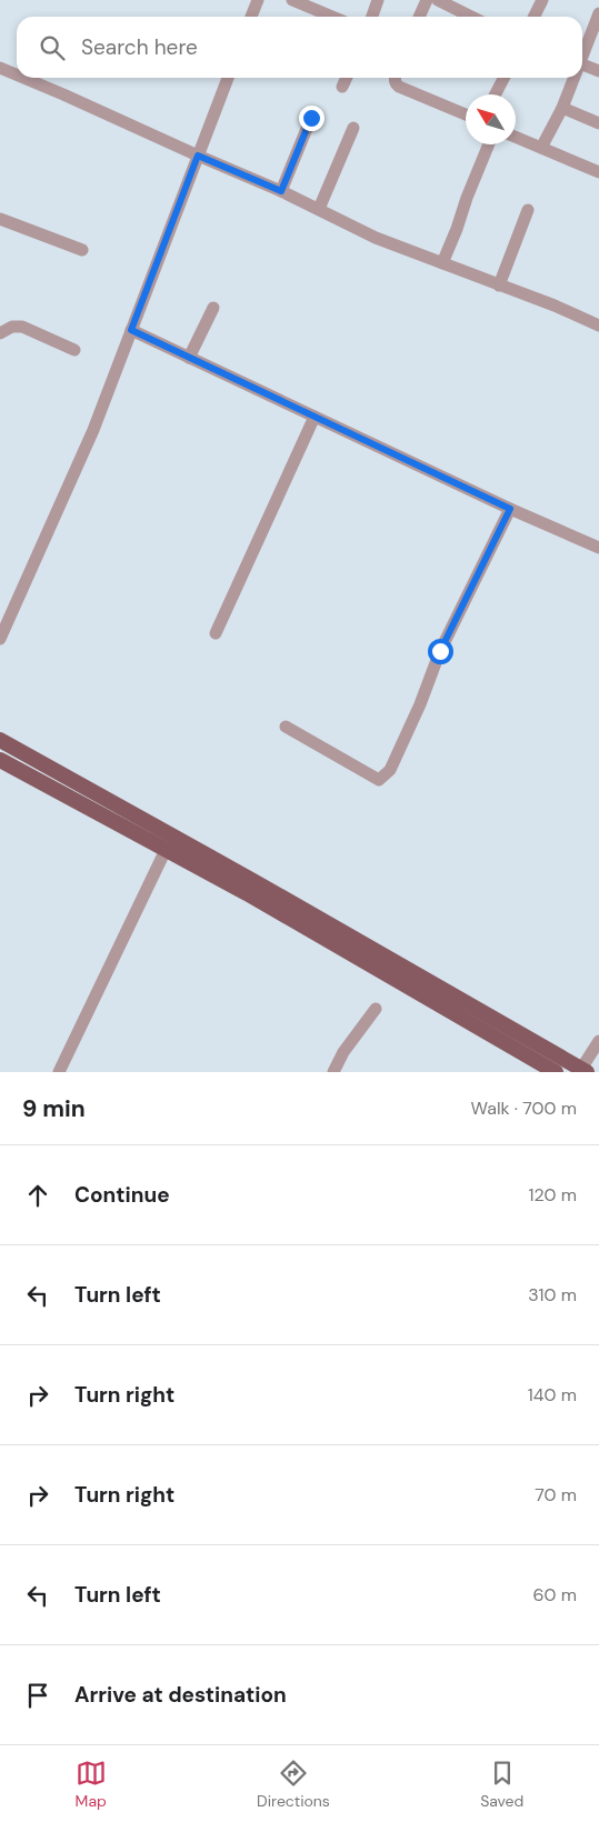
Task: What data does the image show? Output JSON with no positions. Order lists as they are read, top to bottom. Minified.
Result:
{"north":"top left","page":{"search":"Search here","heading":["9 min","Walk · 700 m"],"list":[["Continue","120 m"],["Turn left","310 m"],["Turn right","140 m"],["Turn right","70 m"],["Turn left","60 m"],"Arrive at destination"],"nav":["Map","Directions","Saved"]}}
